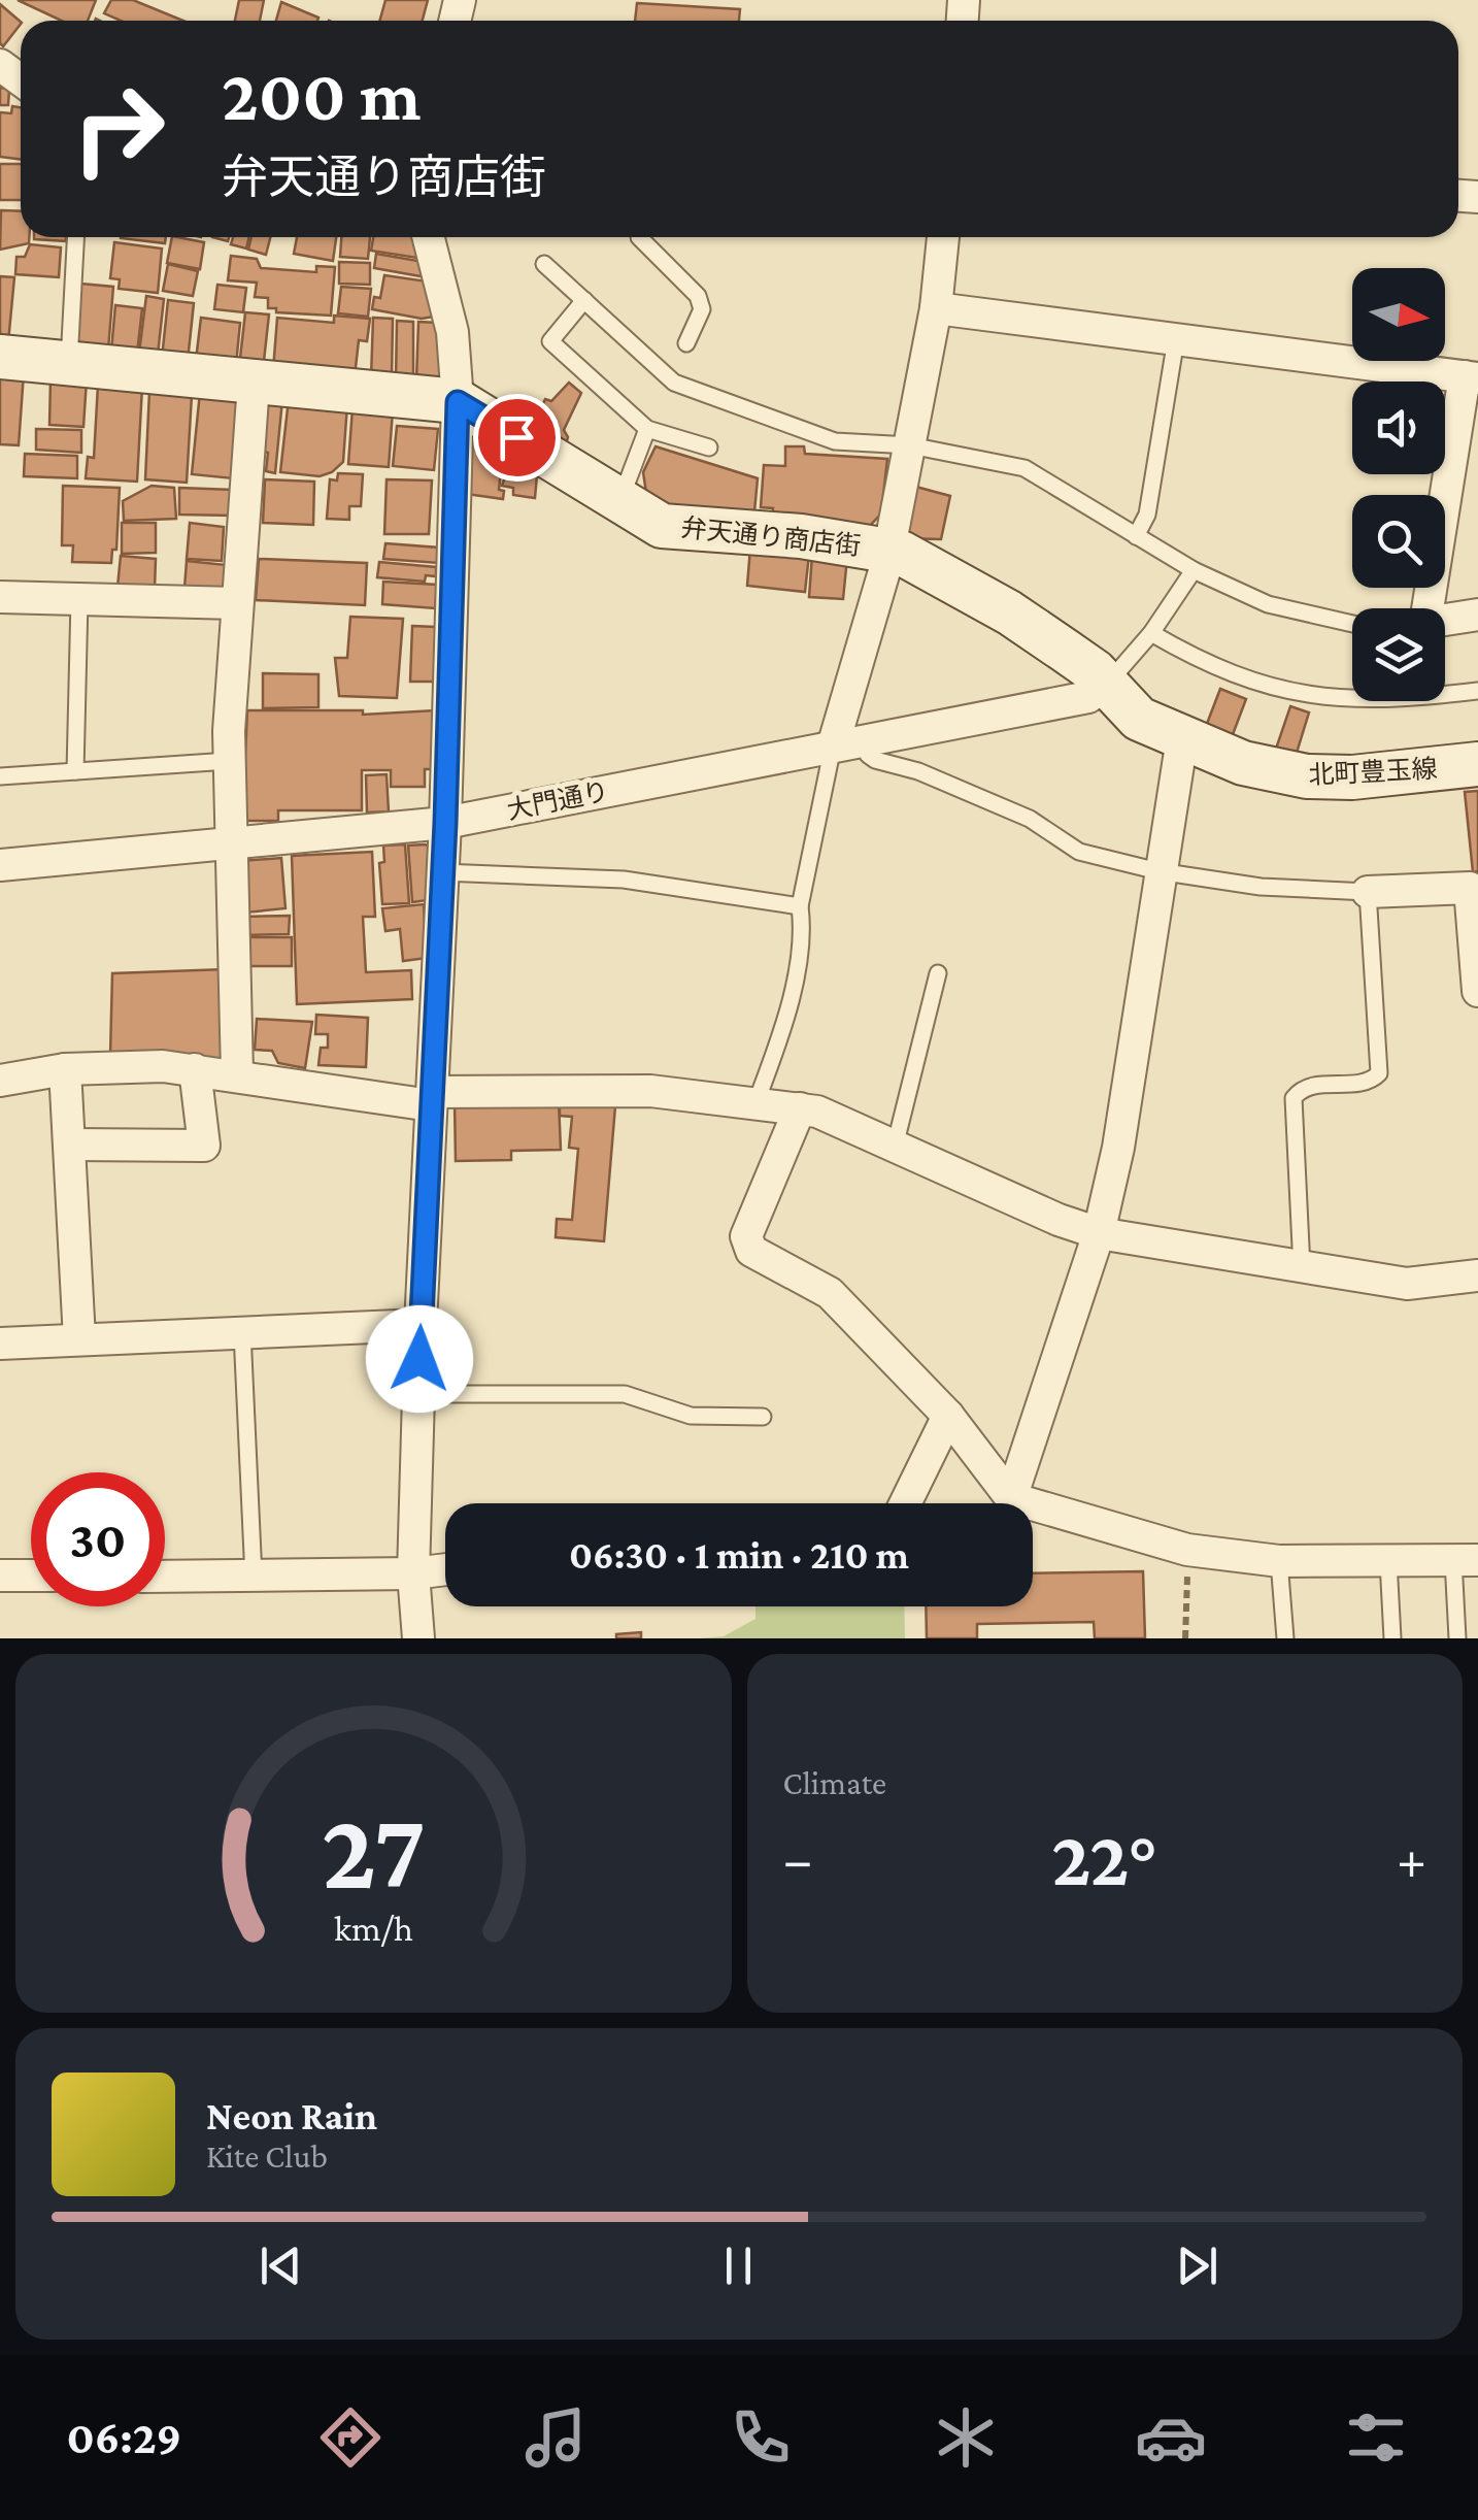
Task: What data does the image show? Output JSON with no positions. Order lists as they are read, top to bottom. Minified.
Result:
{"streets":{"main road":["弁天通り商店街","北町豊玉線"],"street":["大門通り"]},"crossings":[["弁天通り商店街","北町豊玉線"],["弁天通り商店街","大門通り"],["北町豊玉線","大門通り"]],"north":"right","page":{"turn":["200 m","弁天通り商店街"],"limit":"30","trip":"06:30 · 1 min · 210 m","tile":"Climate","heat":["−","22°","+"],"song":["Neon Rain","Kite Club"],"tabs":"06:29","gauge":["27","km/h"]}}
